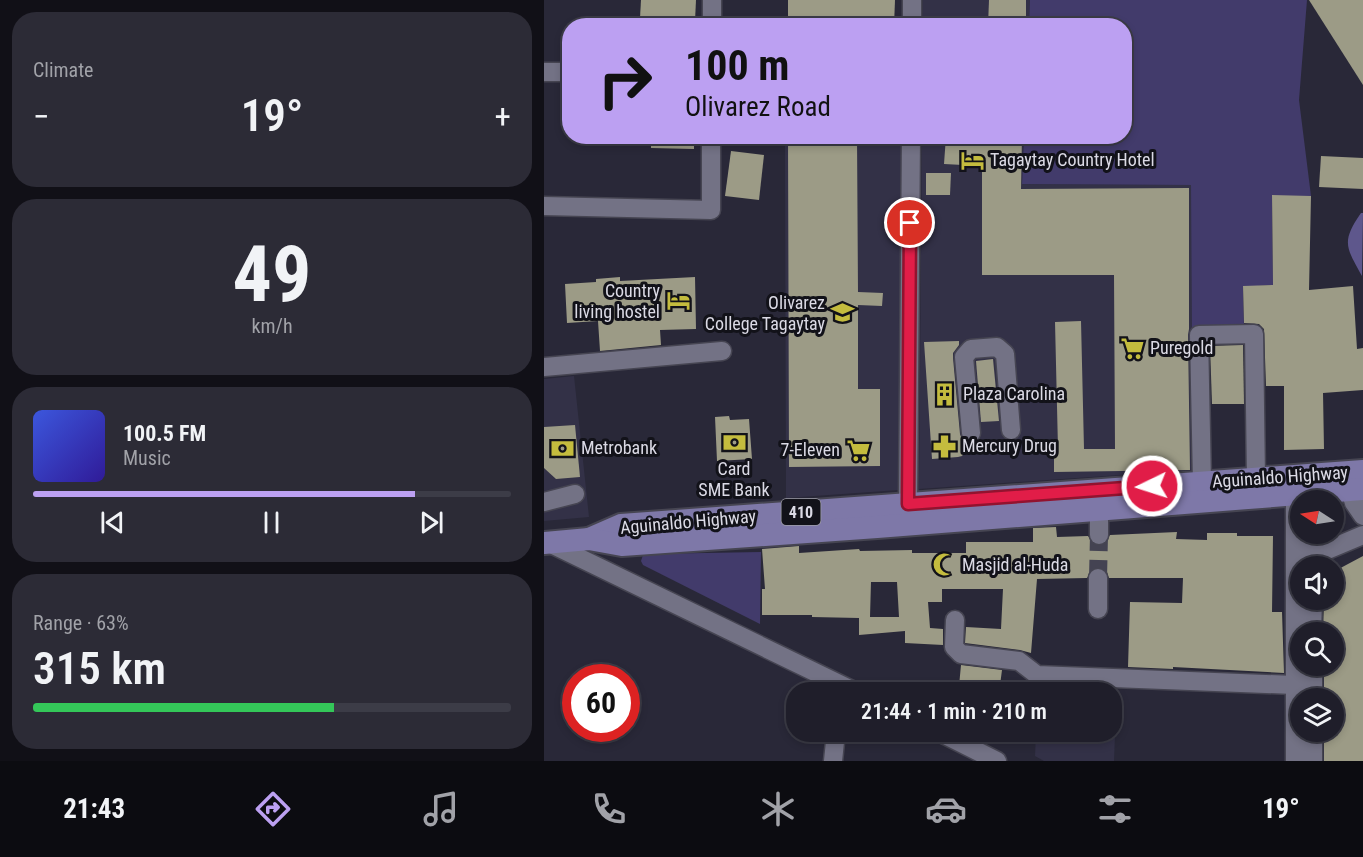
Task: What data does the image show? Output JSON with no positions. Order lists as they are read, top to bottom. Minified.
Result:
{"streets":{"main road":["Aguinaldo Highway","410"]},"places":{"hotel":["Tagaytay Country Hotel","Country living hostel"],"school or university":["Olivarez College Tagaytay"],"supermarket":["Puregold","7-Eleven"],"building":["Plaza Carolina"],"bank":["Card SME Bank","Metrobank"],"pharmacy":["Mercury Drug"],"mosque":["Masjid al-Huda"]},"north":"left","page":{"tile":["Climate",["49","km/h"],["Range · 63%","315 km"]],"turn":["100 m","Olivarez Road"],"heat":["−","19°","+"],"song":["100.5 FM","Music"],"limit":"60","trip":"21:44 · 1 min · 210 m","tabs":["21:43","19°"]}}
